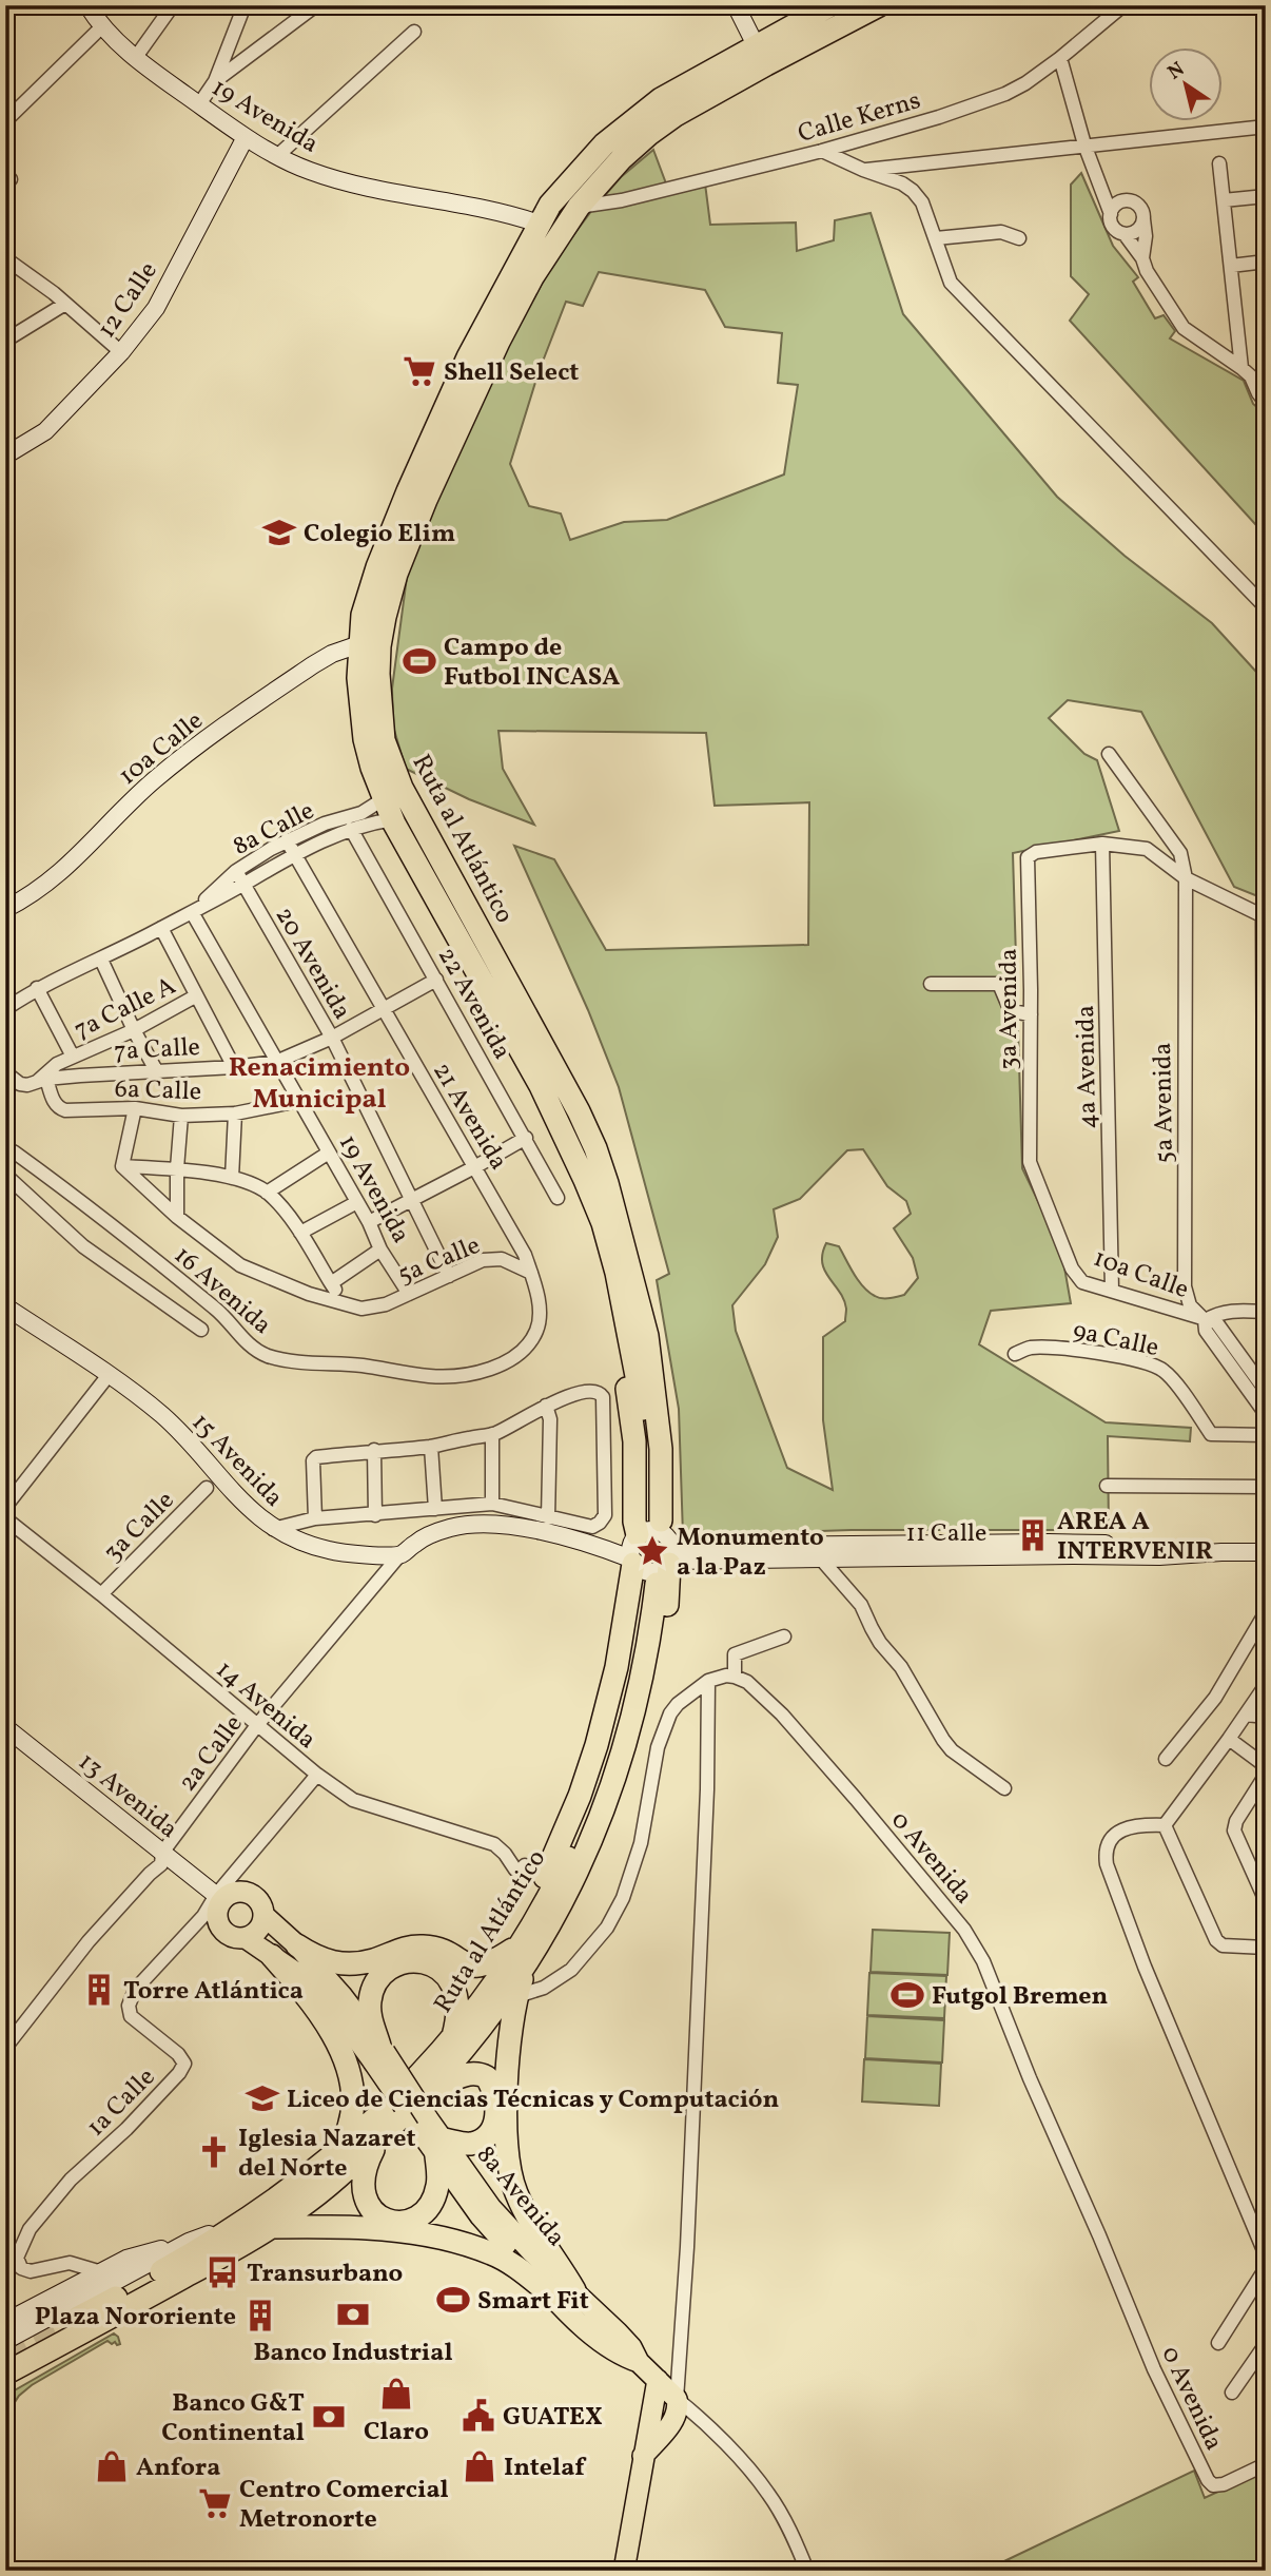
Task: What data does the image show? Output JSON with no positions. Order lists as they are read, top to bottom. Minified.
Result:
{"streets":{"highway":["Ruta al Atlántico"],"main road":["8a Avenida"],"street":["19 Avenida","Calle Kerns","12 Calle","10a Calle","8a Calle","20 Avenida","22 Avenida","7a Calle A","3a Avenida","7a Calle","4a Avenida","6a Calle","5a Avenida","21 Avenida","5a Calle","16 Avenida","9a Calle","15 Avenida","3a Calle","11 Calle","14 Avenida","2a Calle","13 Avenida","0 Avenida","1a Calle"]},"crossings":[["19 Avenida","12 Calle"],["19 Avenida","8a Calle"],["19 Avenida","Ruta al Atlántico"],["19 Avenida","7a Calle"],["19 Avenida","6a Calle"],["19 Avenida","5a Calle"],["Calle Kerns","Ruta al Atlántico"],["10a Calle","Ruta al Atlántico"],["10a Calle","3a Avenida"],["10a Calle","4a Avenida"],["10a Calle","5a Avenida"],["8a Calle","Ruta al Atlántico"],["8a Calle","20 Avenida"],["8a Calle","22 Avenida"],["8a Calle","21 Avenida"],["20 Avenida","7a Calle"],["20 Avenida","5a Calle"],["22 Avenida","7a Calle"],["7a Calle A","7a Calle"],["7a Calle A","6a Calle"],["3a Avenida","4a Avenida"],["7a Calle","6a Calle"],["7a Calle","21 Avenida"],["21 Avenida","5a Calle"],["21 Avenida","16 Avenida"],["15 Avenida","2a Calle"],["3a Calle","14 Avenida"],["14 Avenida","2a Calle"],["14 Avenida","1a Calle"],["2a Calle","13 Avenida"],["13 Avenida","1a Calle"],["13 Avenida","8a Avenida"],["1a Calle","8a Avenida"]],"districts":["Renacimiento Municipal"],"places":{"supermarket":["Shell Select","Centro Comercial Metronorte"],"school or university":["Colegio Elim","Liceo de Ciencias Técnicas y Computación"],"sports":["Campo de Futbol INCASA","Futgol Bremen","Smart Fit"],"building":["AREA A INTERVENIR","Torre Atlántica","Plaza Nororiente"],"place":["Monumento a la Paz"],"church":["Iglesia Nazaret del Norte"],"bus stop":["Transurbano"],"bank":["Banco Industrial","Banco G&T Continental"],"shop":["Claro","Anfora","Intelaf"],"public building":["GUATEX"]},"north":"top left"}
